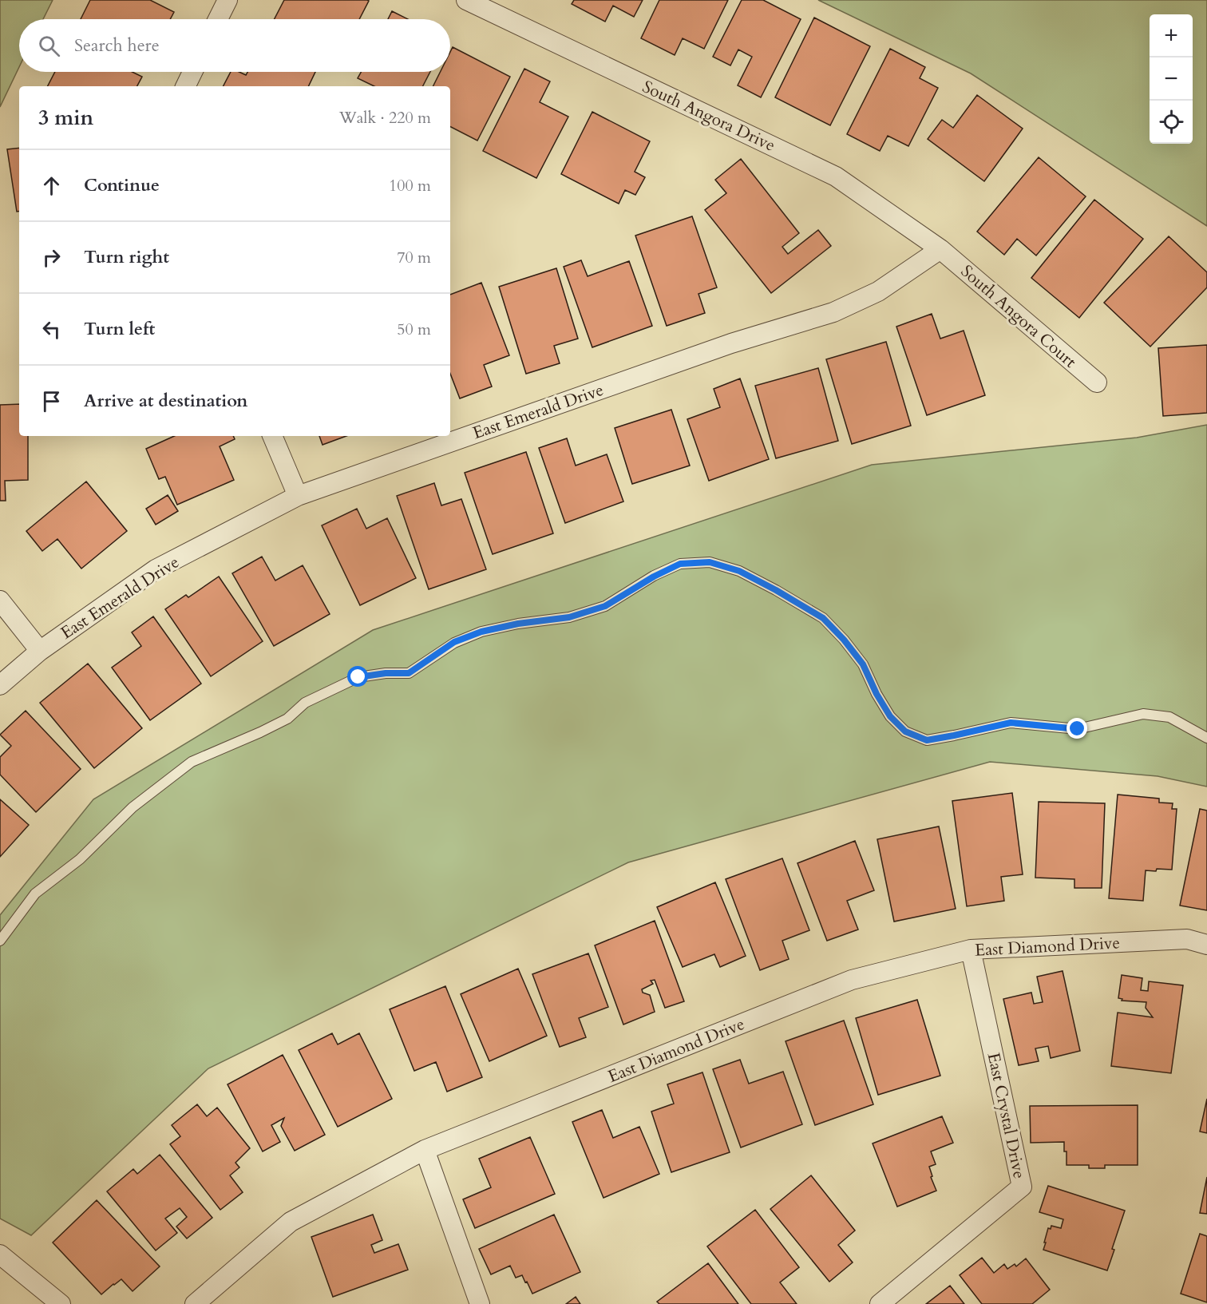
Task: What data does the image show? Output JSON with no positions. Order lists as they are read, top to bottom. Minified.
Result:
{"streets":{"street":["South Angora Drive","South Angora Court","East Emerald Drive","East Diamond Drive","East Crystal Drive"]},"crossings":[["South Angora Drive","South Angora Court"],["South Angora Drive","East Emerald Drive"],["South Angora Court","East Emerald Drive"],["East Diamond Drive","East Crystal Drive"]],"page":{"map_buttons":["+","−"],"search":"Search here","heading":["3 min","Walk · 220 m"],"list":[["Continue","100 m"],["Turn right","70 m"],["Turn left","50 m"],"Arrive at destination"]}}
